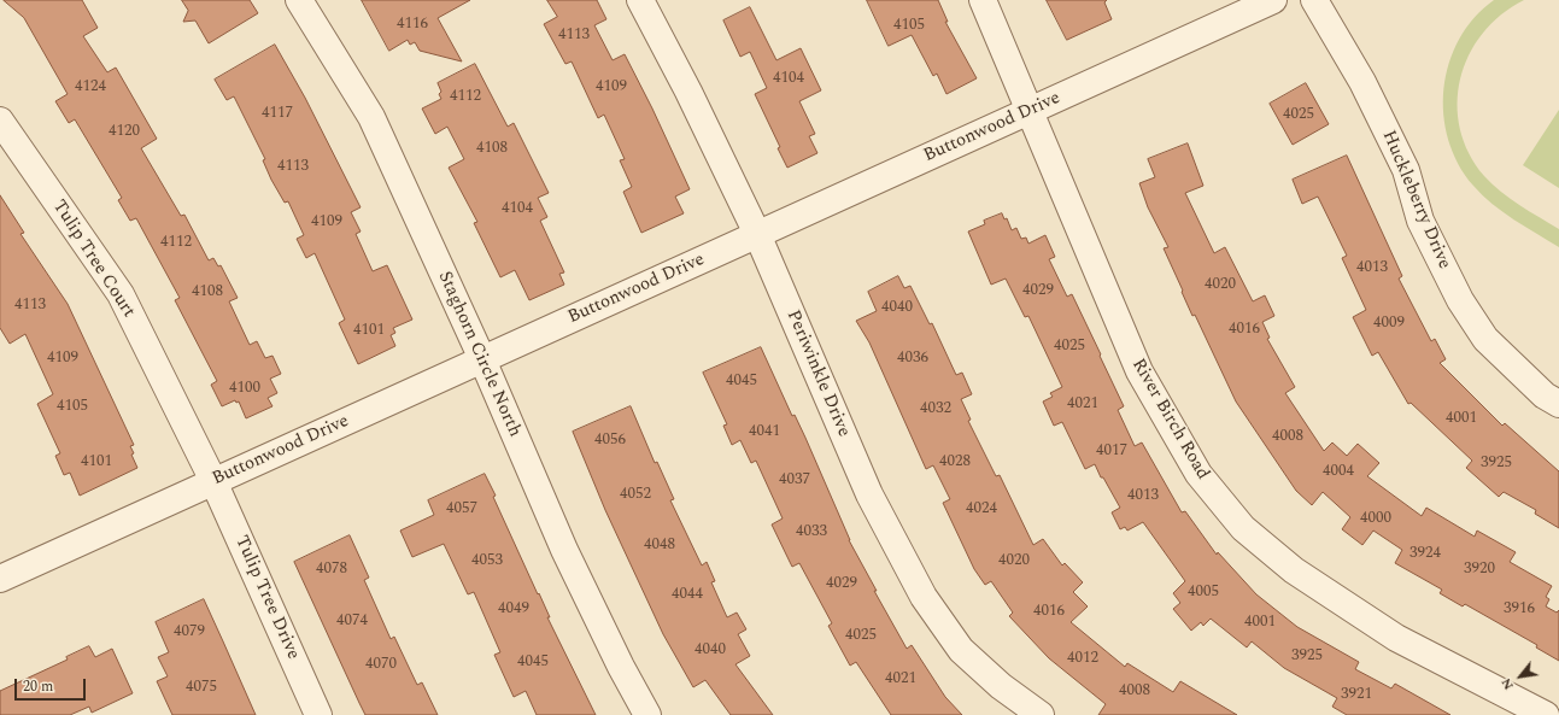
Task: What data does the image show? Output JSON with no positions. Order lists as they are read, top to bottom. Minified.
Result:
{"streets":{"street":["Buttonwood Drive","Huckleberry Drive","Tulip Tree Court","Staghorn Circle North","Periwinkle Drive","River Birch Road","Tulip Tree Drive"]},"crossings":[["Buttonwood Drive","Tulip Tree Court"],["Buttonwood Drive","Staghorn Circle North"],["Buttonwood Drive","Periwinkle Drive"],["Buttonwood Drive","River Birch Road"],["Buttonwood Drive","Tulip Tree Drive"],["Tulip Tree Court","Tulip Tree Drive"]],"house_numbers":["4116","4105","4113","4104","4124","4109","4112","4117","4025","4120","4108","4113","4104","4109","4112","4013","4020","4029","4108","4113","4040","4009","4016","4101","4025","4109","4036","4045","4100","4021","4105","4032","4001","4041","4008","4056","4017","4101","4028","3925","4004","4037","4052","4013","4057","4024","4000","4033","4048","3924","4053","4020","4078","3920","4029","4005","4044","4049","3916","4016","4074","4001","4079","4025","4040","3925","4012","4045","4070","4021","4075","4008","3921"],"scale_bar":"20 m","north":"bottom left"}
